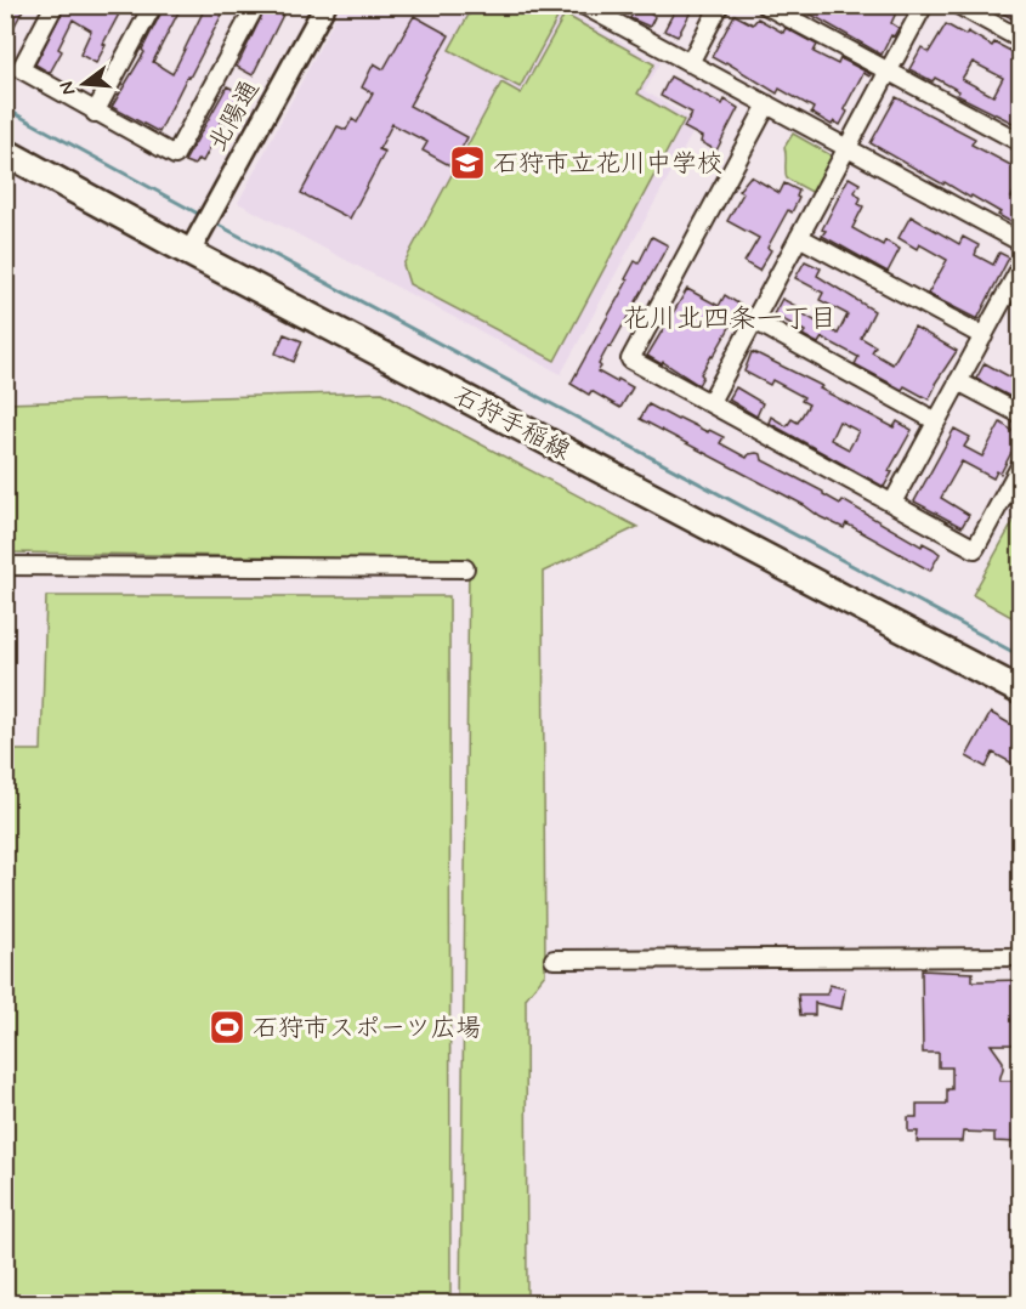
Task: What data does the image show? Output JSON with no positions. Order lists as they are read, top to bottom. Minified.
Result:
{"streets":{"main road":["石狩手稲線"],"street":["北陽通"]},"crossings":[["北陽通","石狩手稲線"]],"districts":["花川北四条一丁目"],"places":{"school or university":["石狩市立花川中学校"],"sports":["石狩市スポーツ広場"]},"north":"left"}
